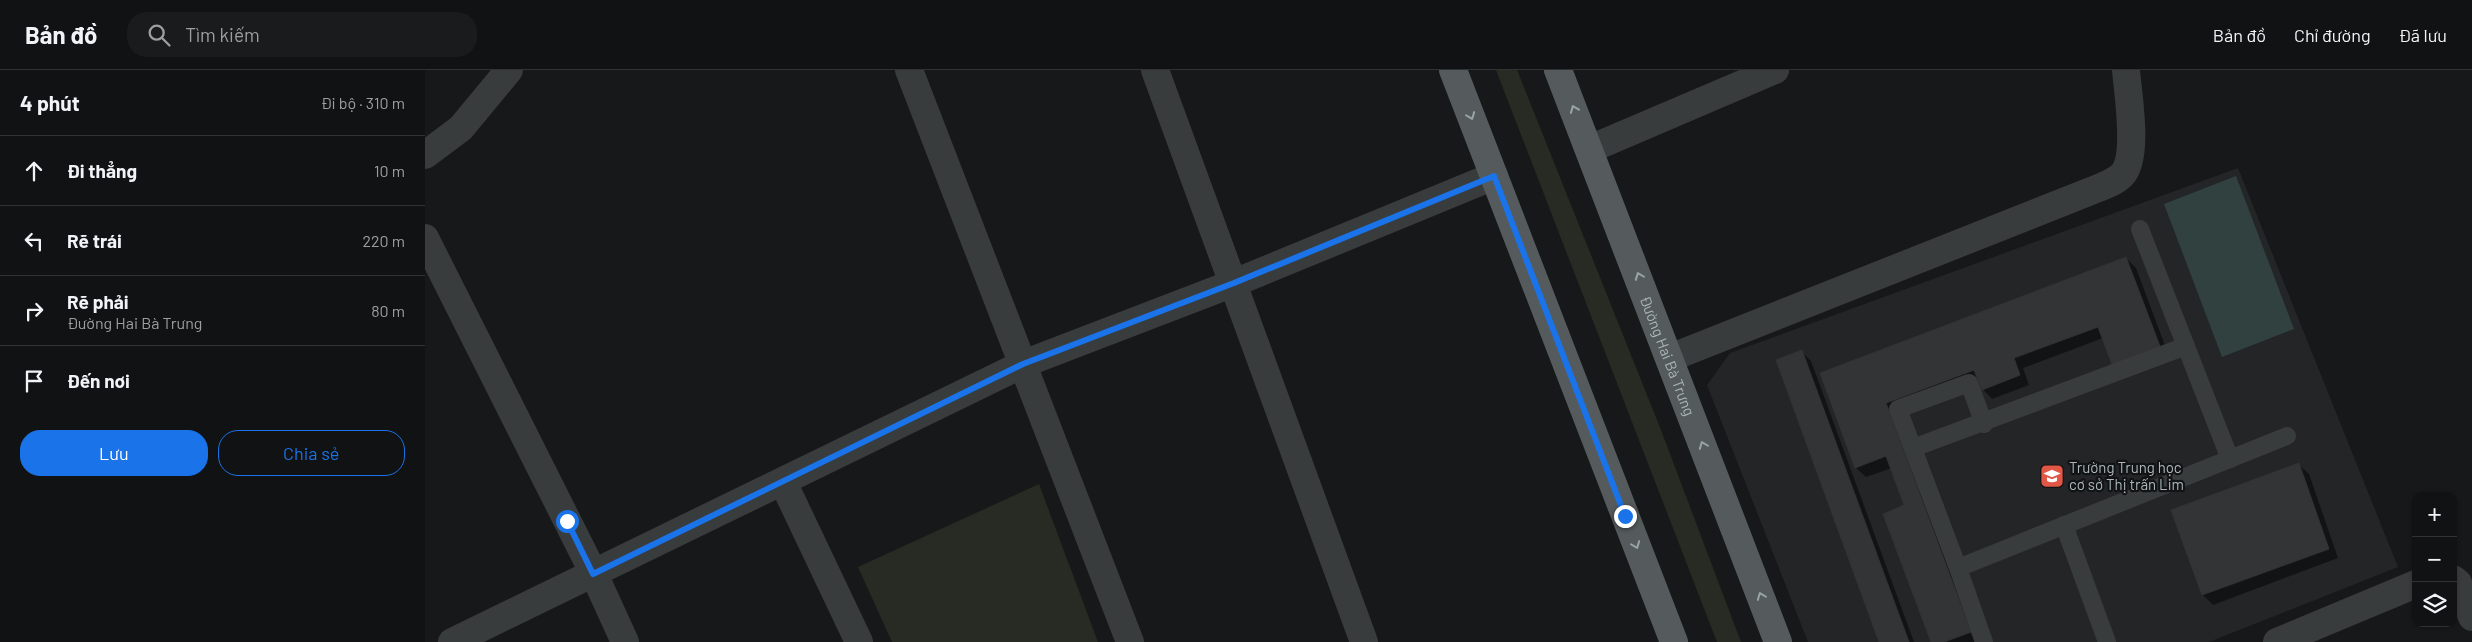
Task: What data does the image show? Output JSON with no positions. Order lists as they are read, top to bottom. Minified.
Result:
{"streets":{"main road":["Đường Hai Bà Trưng"]},"places":{"school or university":["Trường Trung học cơ sở Thị trấn Lim"]},"page":{"header":"Bản đồ","search":"Tìm kiếm","nav":["Bản đồ","Chỉ đường","Đã lưu"],"heading":["4 phút","Đi bộ · 310 m"],"list":[["Đi thẳng","10 m"],["Rẽ trái","220 m"],["Rẽ phải","Đường Hai Bà Trưng","80 m"],"Đến nơi"],"buttons":["Lưu","Chia sẻ"],"map_buttons":["+","−"]}}
